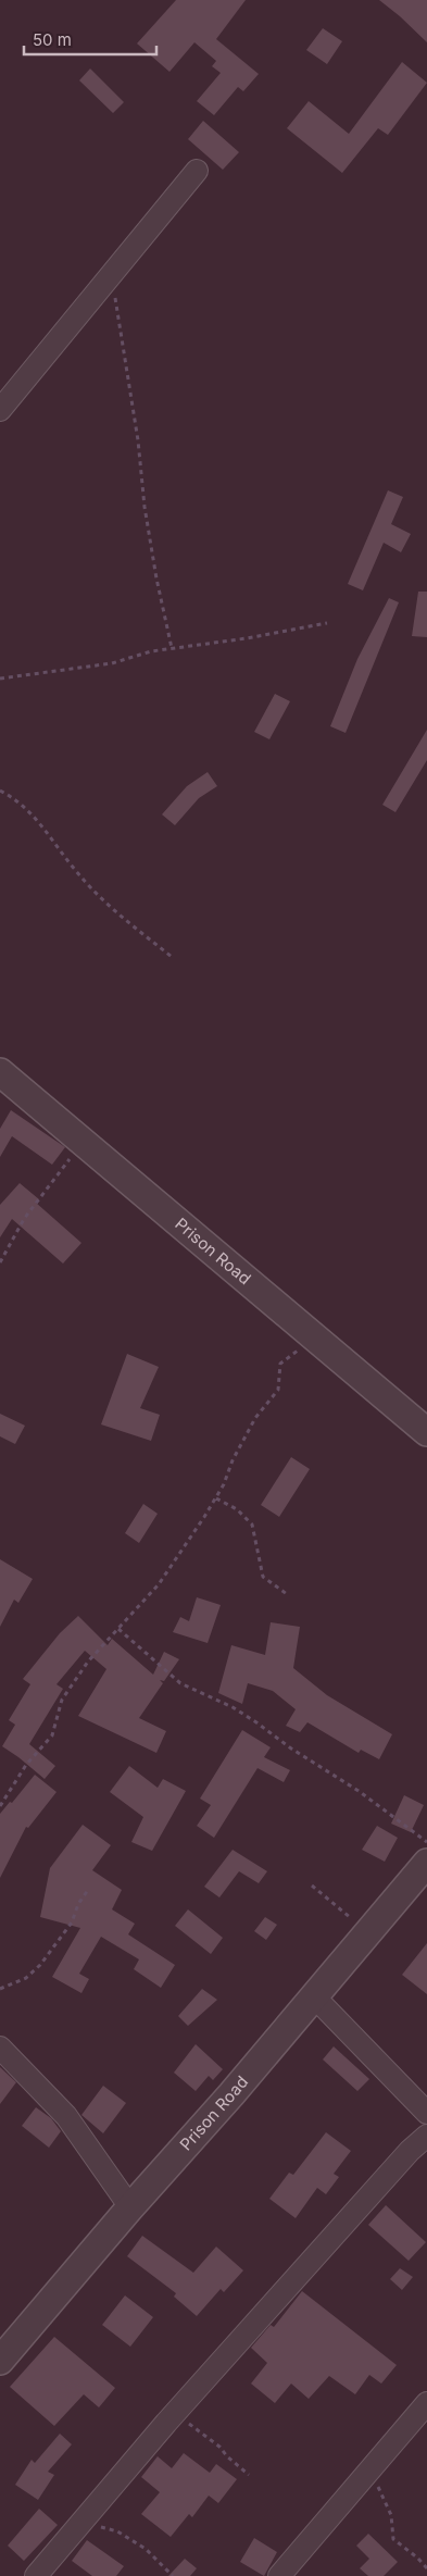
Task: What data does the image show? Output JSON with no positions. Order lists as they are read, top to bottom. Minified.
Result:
{"streets":{"street":["Prison Road"]},"scale_bar":"50 m"}
